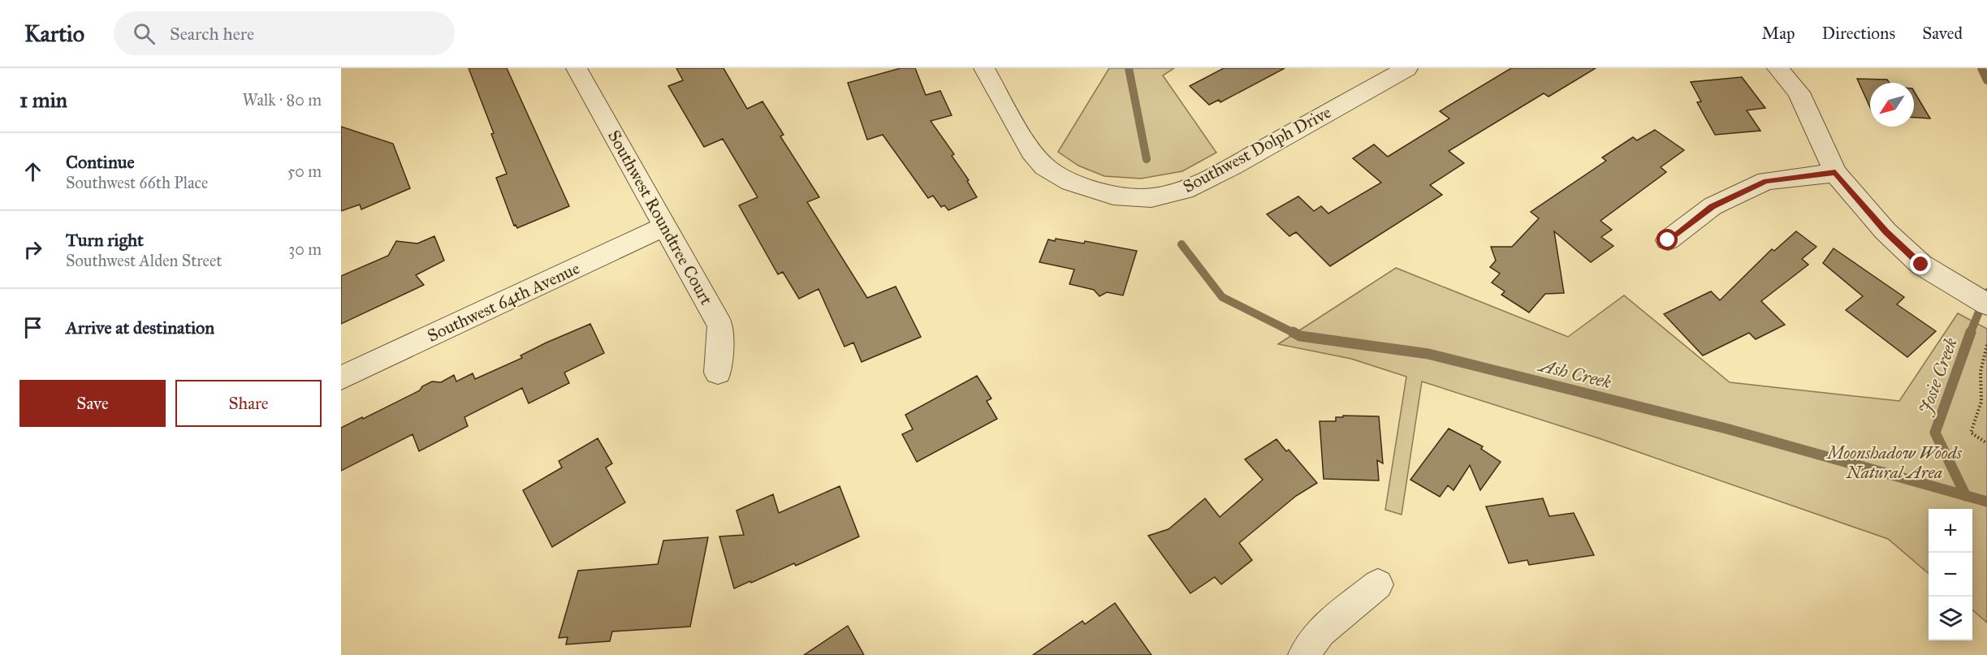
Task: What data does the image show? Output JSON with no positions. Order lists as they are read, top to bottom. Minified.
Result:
{"streets":{"street":["Southwest Dolph Drive","Southwest Roundtree Court","Southwest 64th Avenue"]},"crossings":[["Southwest Roundtree Court","Southwest 64th Avenue"]],"water":["Ash Creek","Josie Creek"],"parks":["Moonshadow Woods Natural Area"],"north":"bottom left","page":{"header":"Kartio","search":"Search here","nav":["Map","Directions","Saved"],"heading":["1 min","Walk · 80 m"],"list":[["Continue","Southwest 66th Place","50 m"],["Turn right","Southwest Alden Street","30 m"],"Arrive at destination"],"buttons":["Save","Share"],"map_buttons":["+","−"]}}
